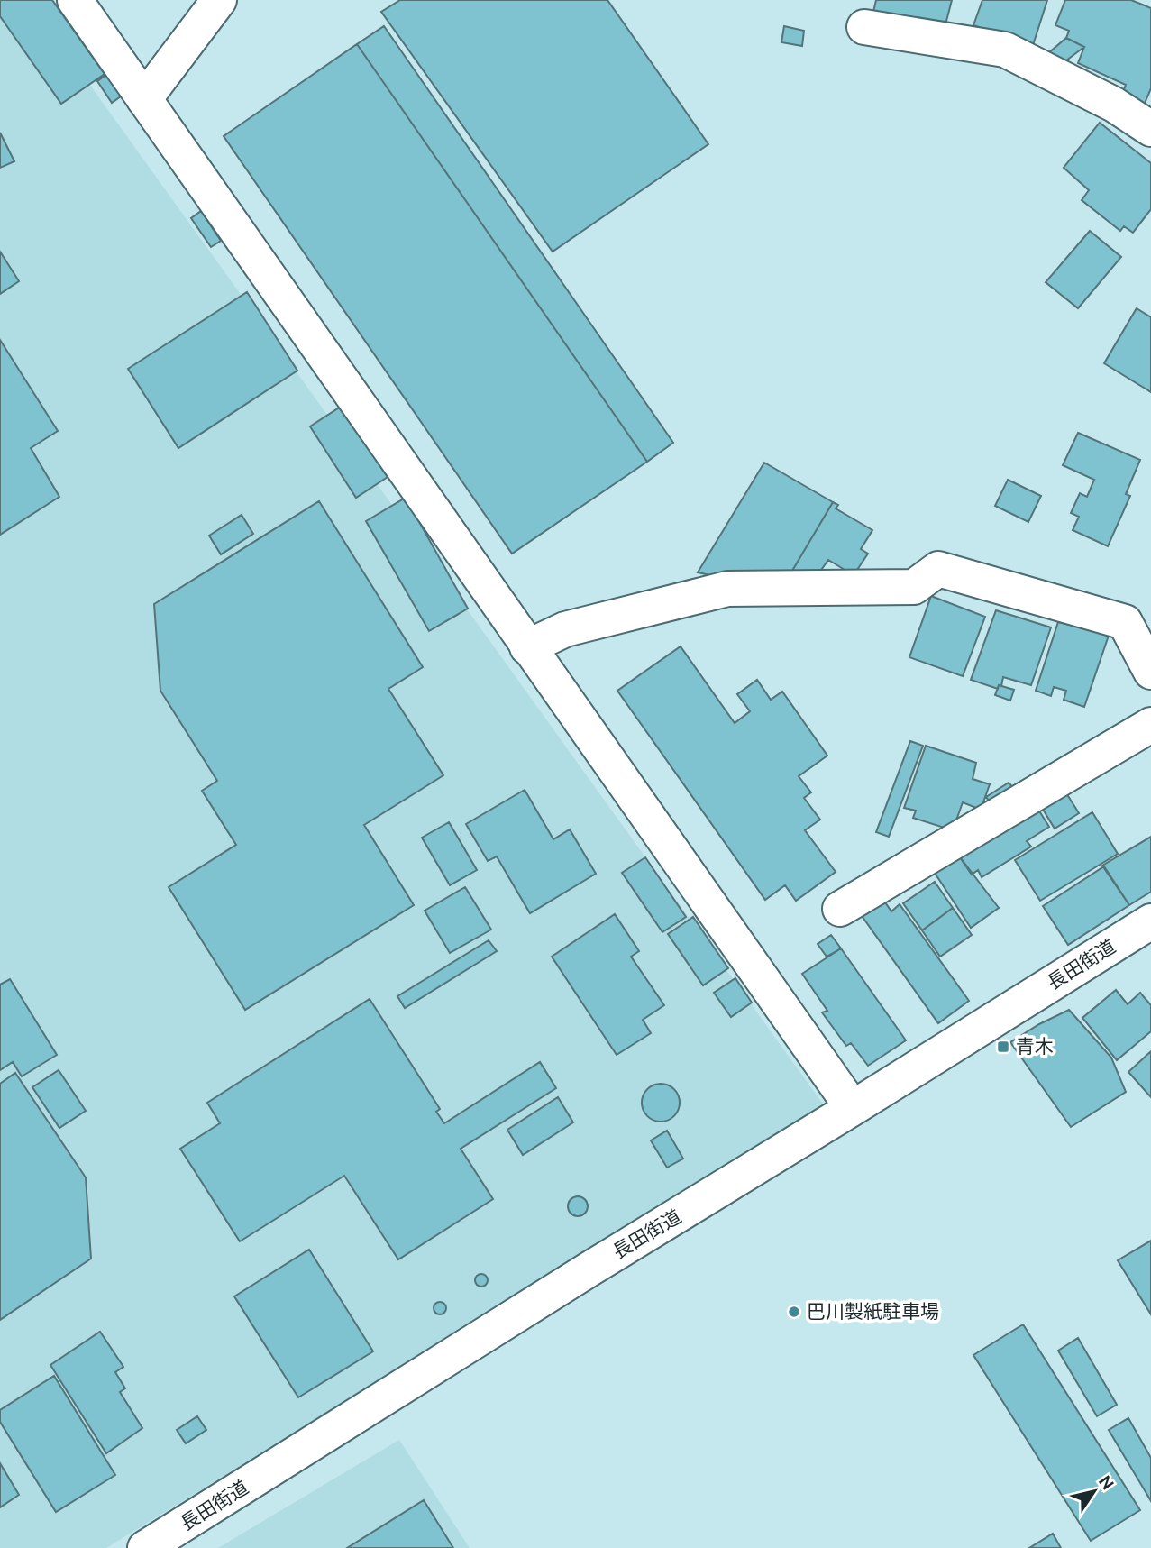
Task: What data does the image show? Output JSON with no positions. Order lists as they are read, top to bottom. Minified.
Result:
{"streets":{"street":["長田街道"]},"places":{"transit":["青木"],"other":["巴川製紙駐車場"]},"north":"top right"}
